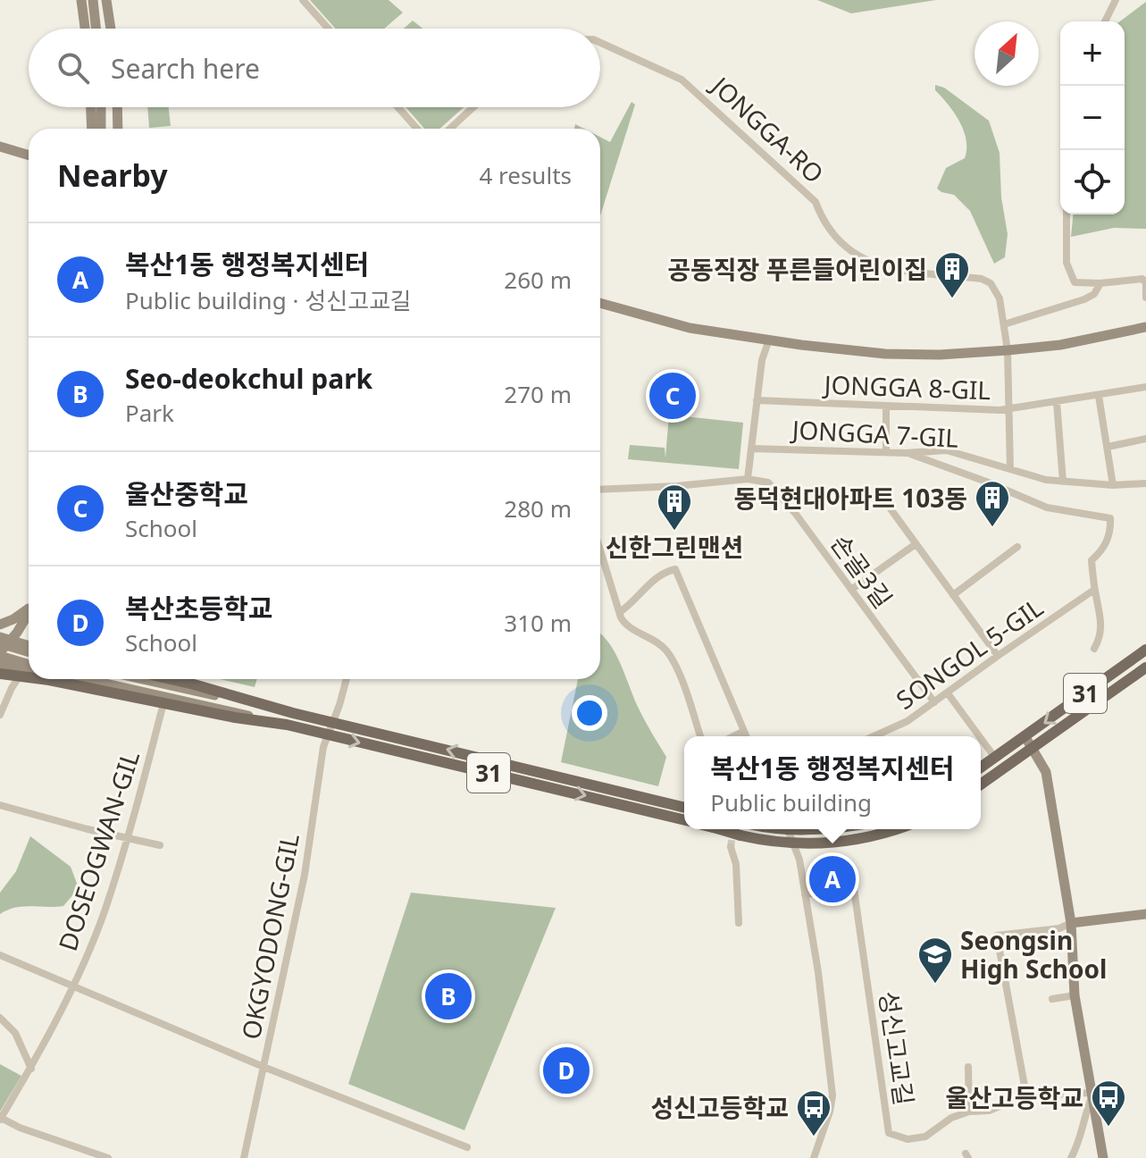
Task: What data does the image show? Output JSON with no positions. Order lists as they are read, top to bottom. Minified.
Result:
{"streets":{"main road":["31"],"street":["JONGGA-RO","JONGGA 8-GIL","JONGGA 7-GIL","손골3길","SONGOL 5-GIL","DOSEOGWAN-GIL","OKGYODONG-GIL","성신고교길"]},"crossings":[["JONGGA-RO","JONGGA 8-GIL"],["JONGGA-RO","JONGGA 7-GIL"],["손골3길","SONGOL 5-GIL"],["31","OKGYODONG-GIL"]],"places":{"building":["공동직장 푸른들어린이집","동덕현대아파트 103동","신한그린맨션"],"school or university":["Seongsin High School"],"bus stop":["울산고등학교","성신고등학교"]},"north":"top right","page":{"map_buttons":["+","−"],"search":"Search here","heading":["Nearby","4 results"],"list":[{"mark":"A","name":"복산1동 행정복지센터","note":"Public building · 성신고교길","value":"260 m"},{"mark":"B","name":"Seo-deokchul park","note":"Park","value":"270 m"},{"mark":"C","name":"울산중학교","note":"School","value":"280 m"},{"mark":"D","name":"복산초등학교","note":"School","value":"310 m"}],"pins":["C","A","B","D"],"popup":["복산1동 행정복지센터","Public building"]}}
